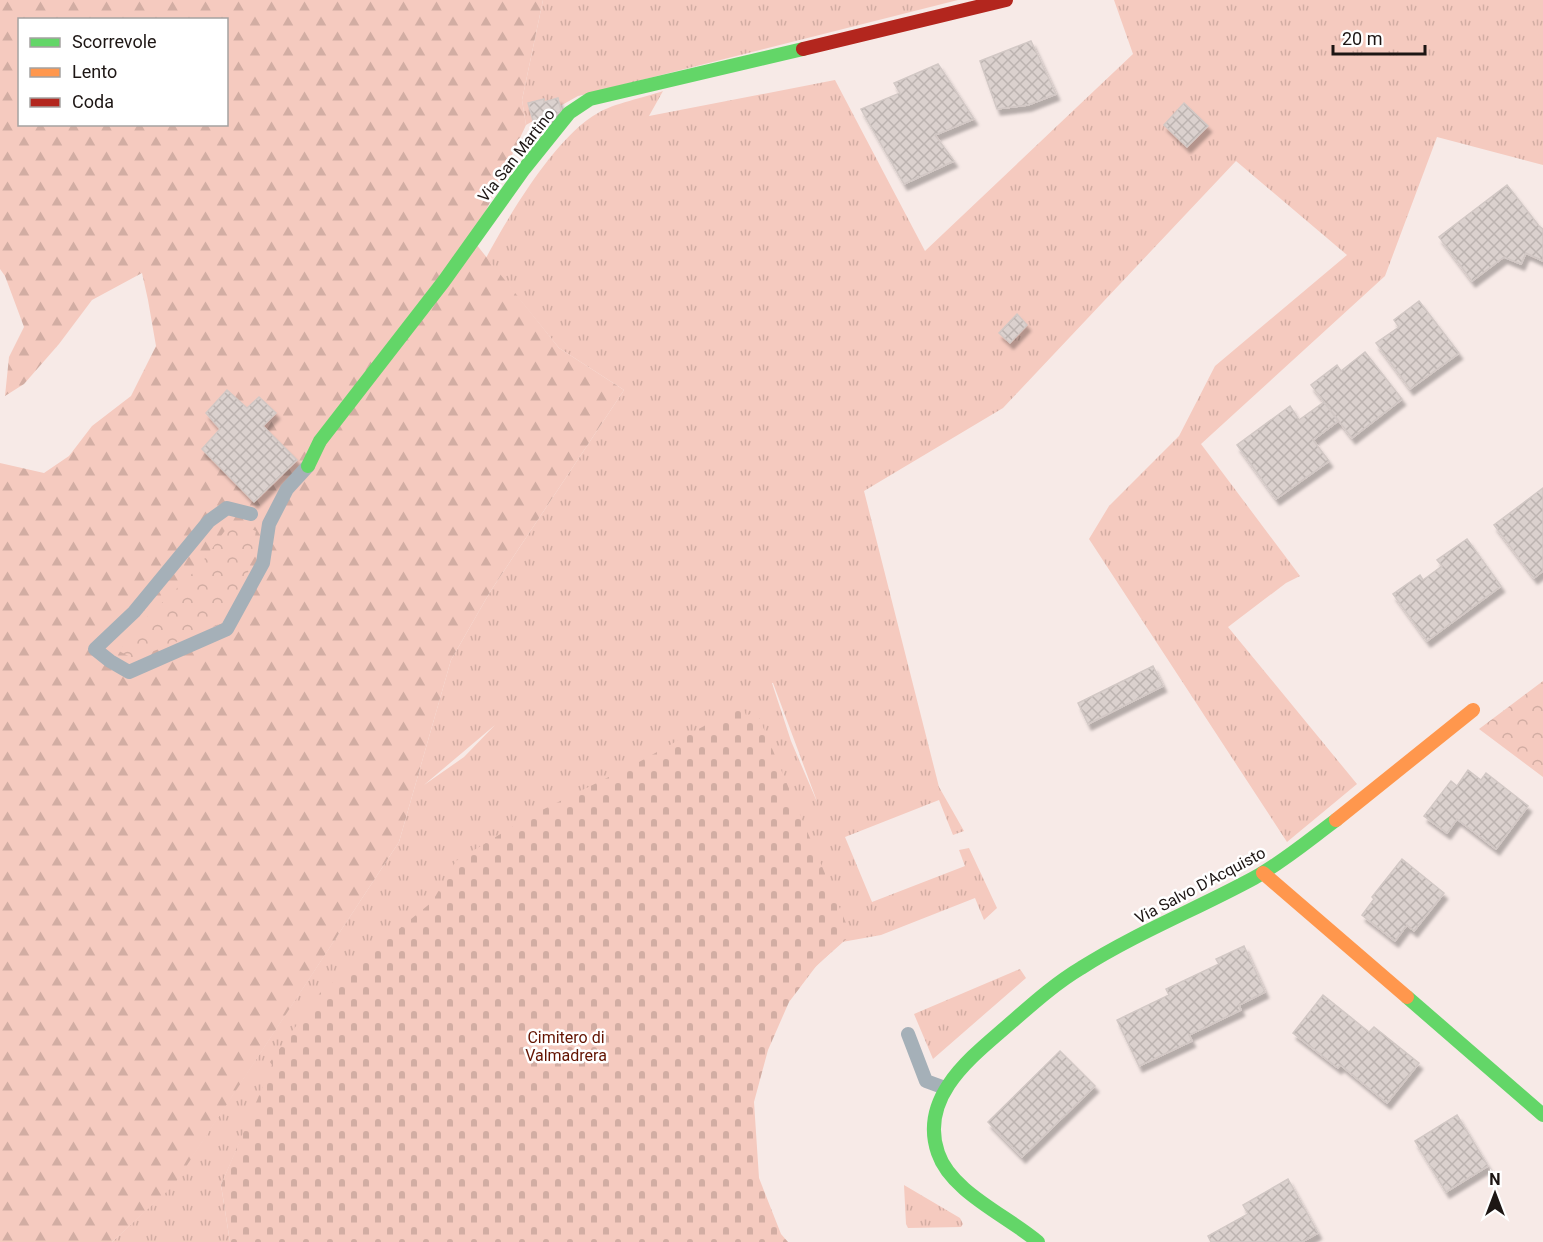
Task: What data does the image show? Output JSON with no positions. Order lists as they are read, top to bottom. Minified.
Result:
{"streets":{"street":["Via San Martino","Via Salvo D'Acquisto"]},"parks":["Cimitero di Valmadrera"],"legend":["Scorrevole","Lento","Coda"],"scale_bar":"20 m","north":"top"}
